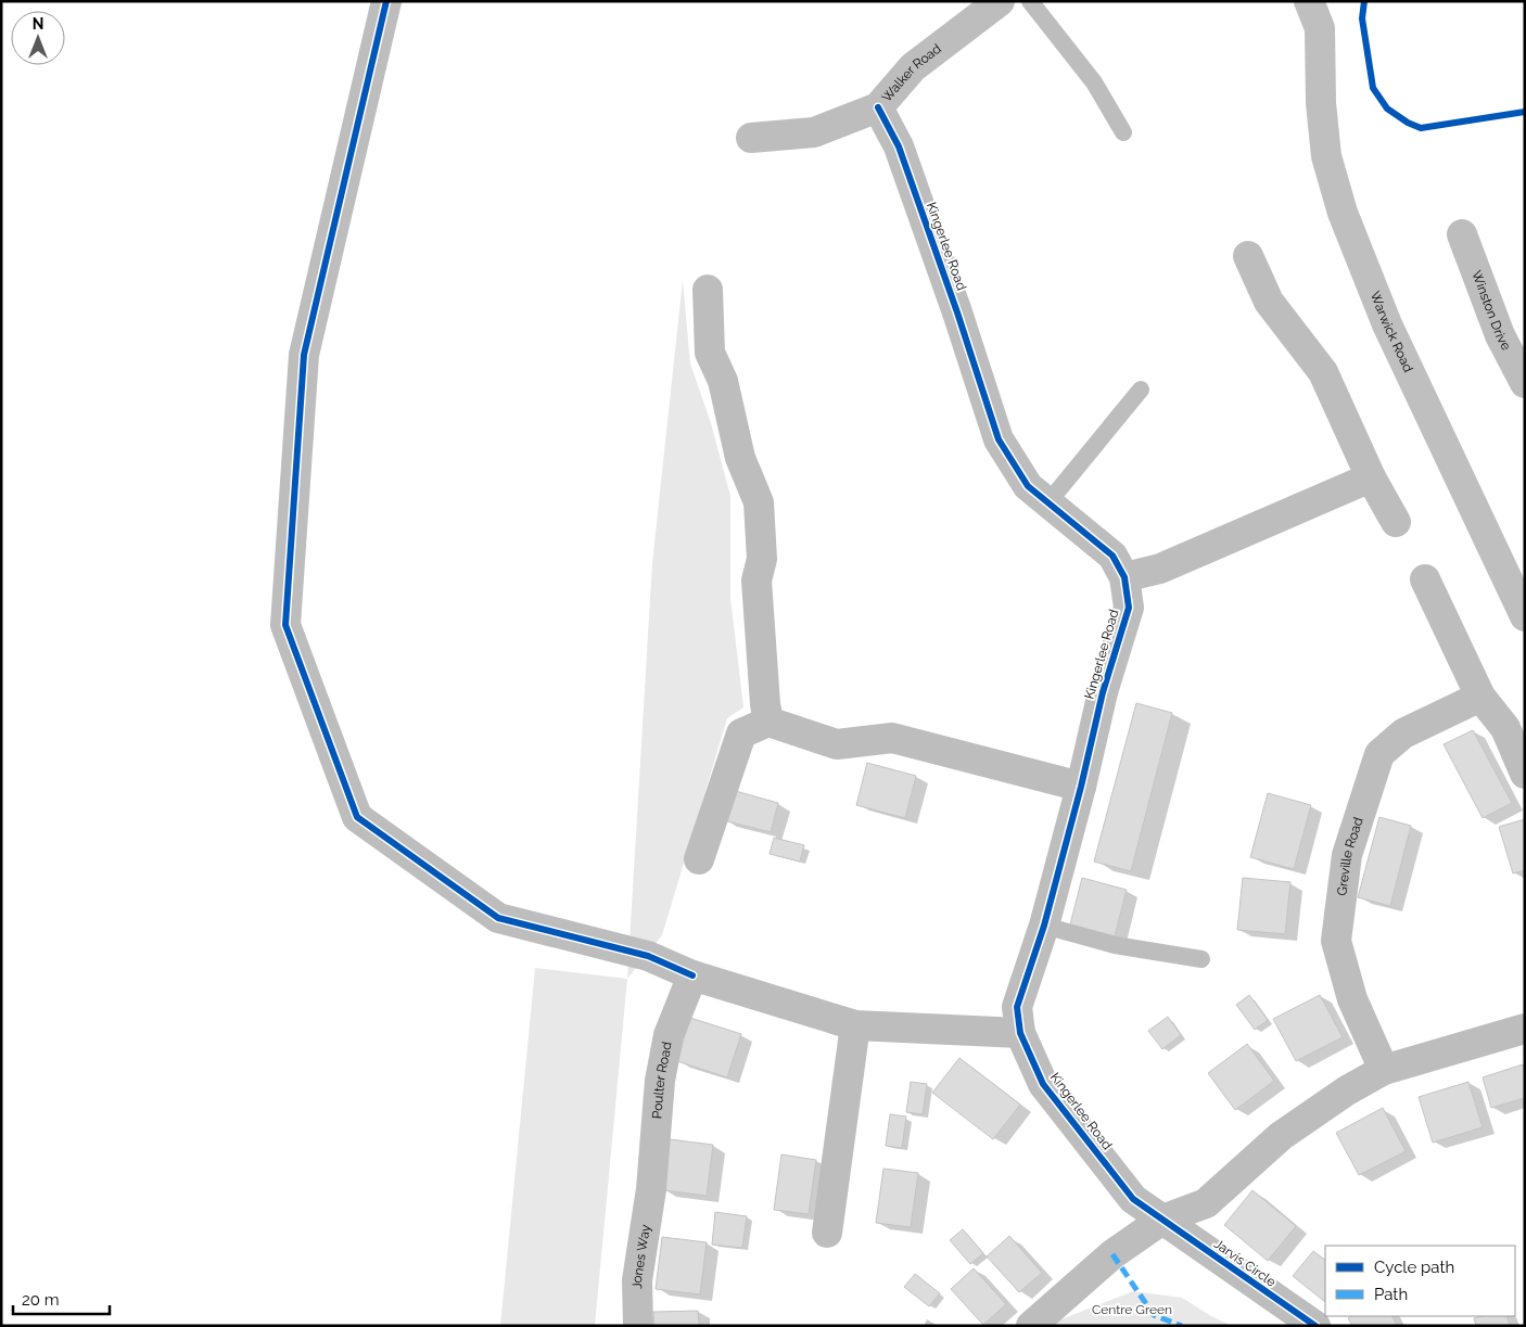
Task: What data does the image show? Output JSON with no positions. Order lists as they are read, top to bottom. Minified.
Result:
{"streets":{"main road":["Warwick Road"],"street":["Walker Road","Kingerlee Road","Winston Drive","Greville Road","Poulter Road","Jones Way","Jarvis Circle"]},"crossings":[["Walker Road","Kingerlee Road"],["Kingerlee Road","Jarvis Circle"],["Poulter Road","Jones Way"]],"parks":["Centre Green"],"legend":["Cycle path","Path"],"scale_bar":"20 m","north":"top"}
